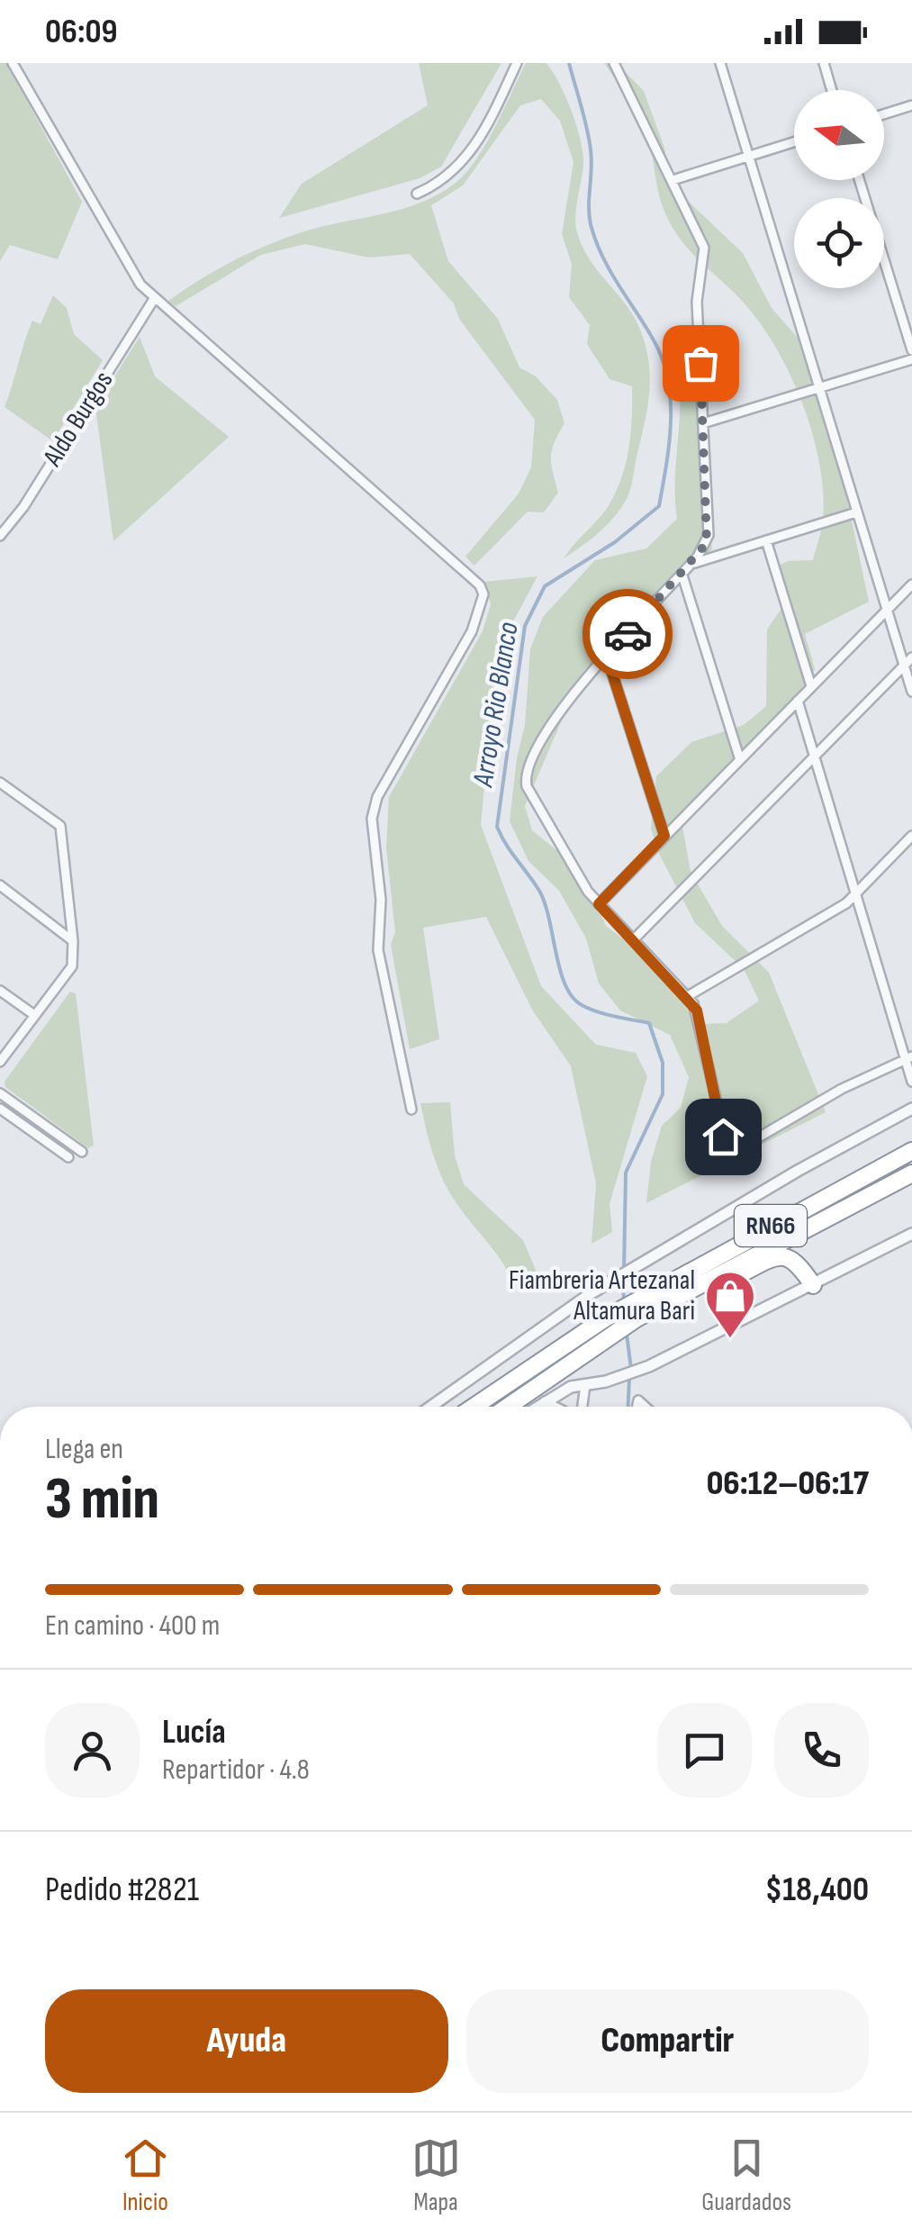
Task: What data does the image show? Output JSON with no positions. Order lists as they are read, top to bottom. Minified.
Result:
{"streets":{"highway":["RN66"],"street":["Aldo Burgos"]},"water":["Arroyo Rio Blanco"],"places":{"shop":["Fiambreria Artezanal Altamura Bari"]},"north":"left","page":{"status":"06:09","heading":["3 min","Llega en","06:12–06:17"],"panel":["Lucía","Repartidor · 4.8","Pedido #2821","$18,400"],"bar":"En camino · 400 m","buttons":["Ayuda","Compartir"],"tabs":["Inicio","Mapa","Guardados"]}}
